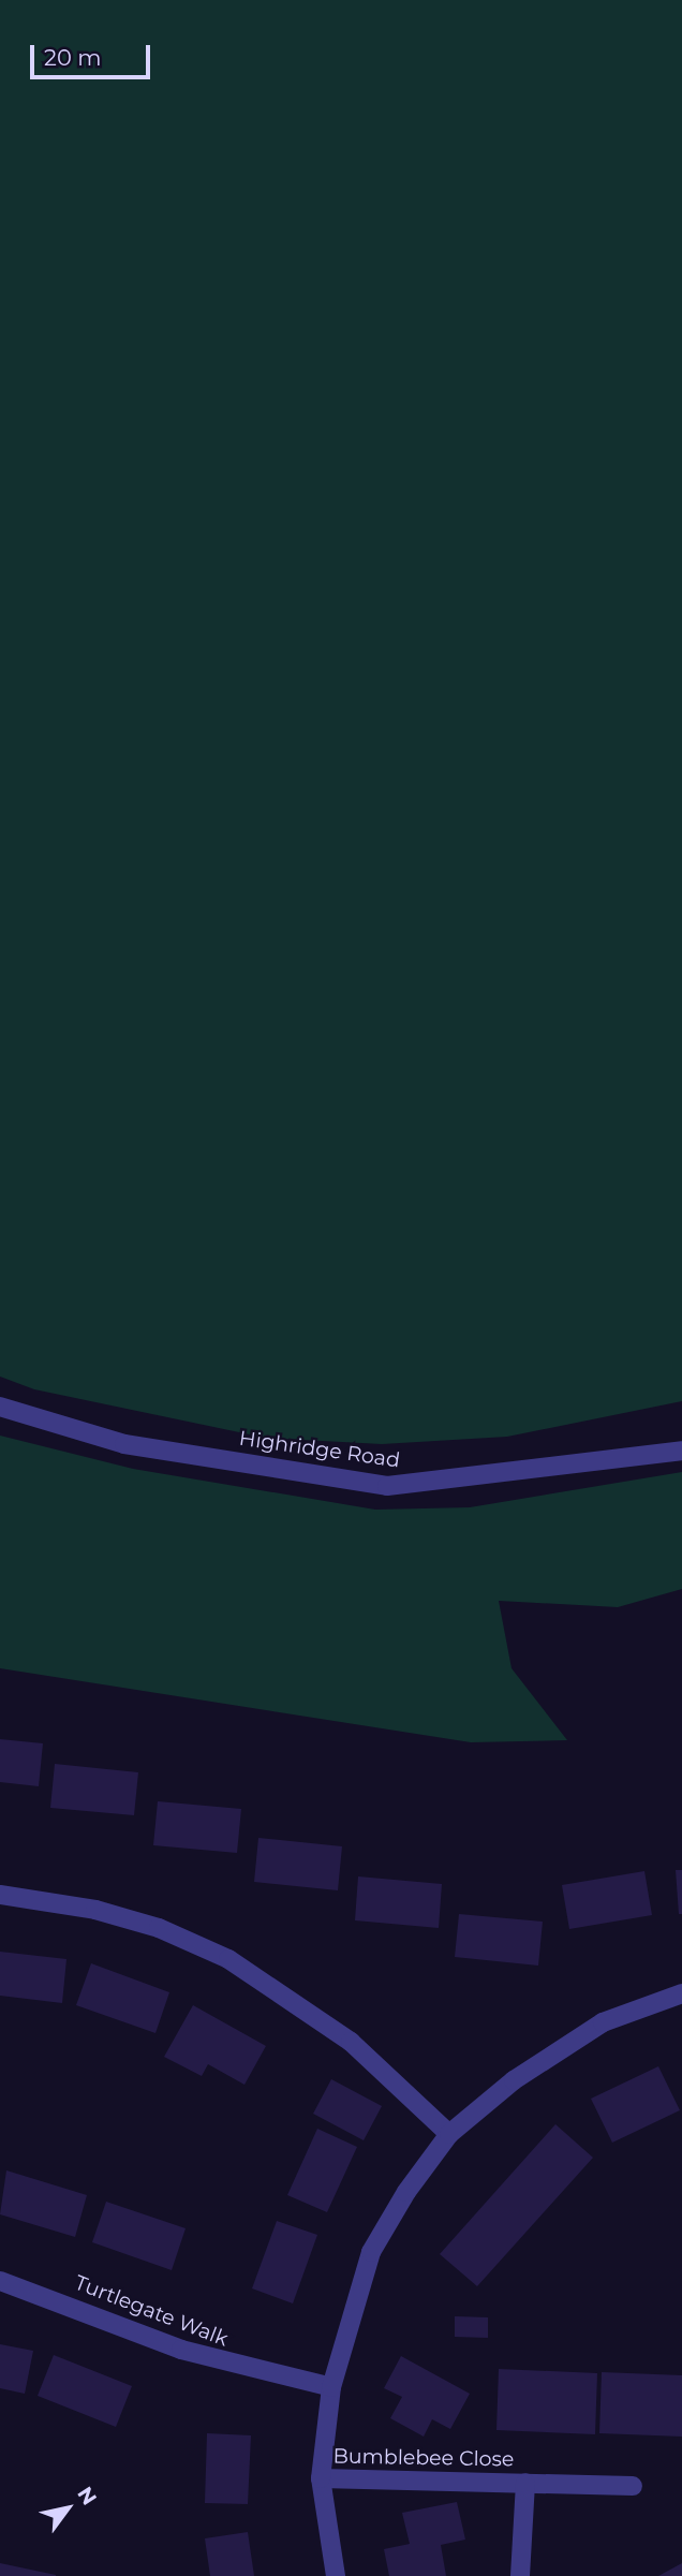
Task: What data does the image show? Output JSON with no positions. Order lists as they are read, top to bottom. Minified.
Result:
{"streets":{"street":["Highridge Road","Turtlegate Walk","Bumblebee Close"]},"scale_bar":"20 m","north":"top right"}
